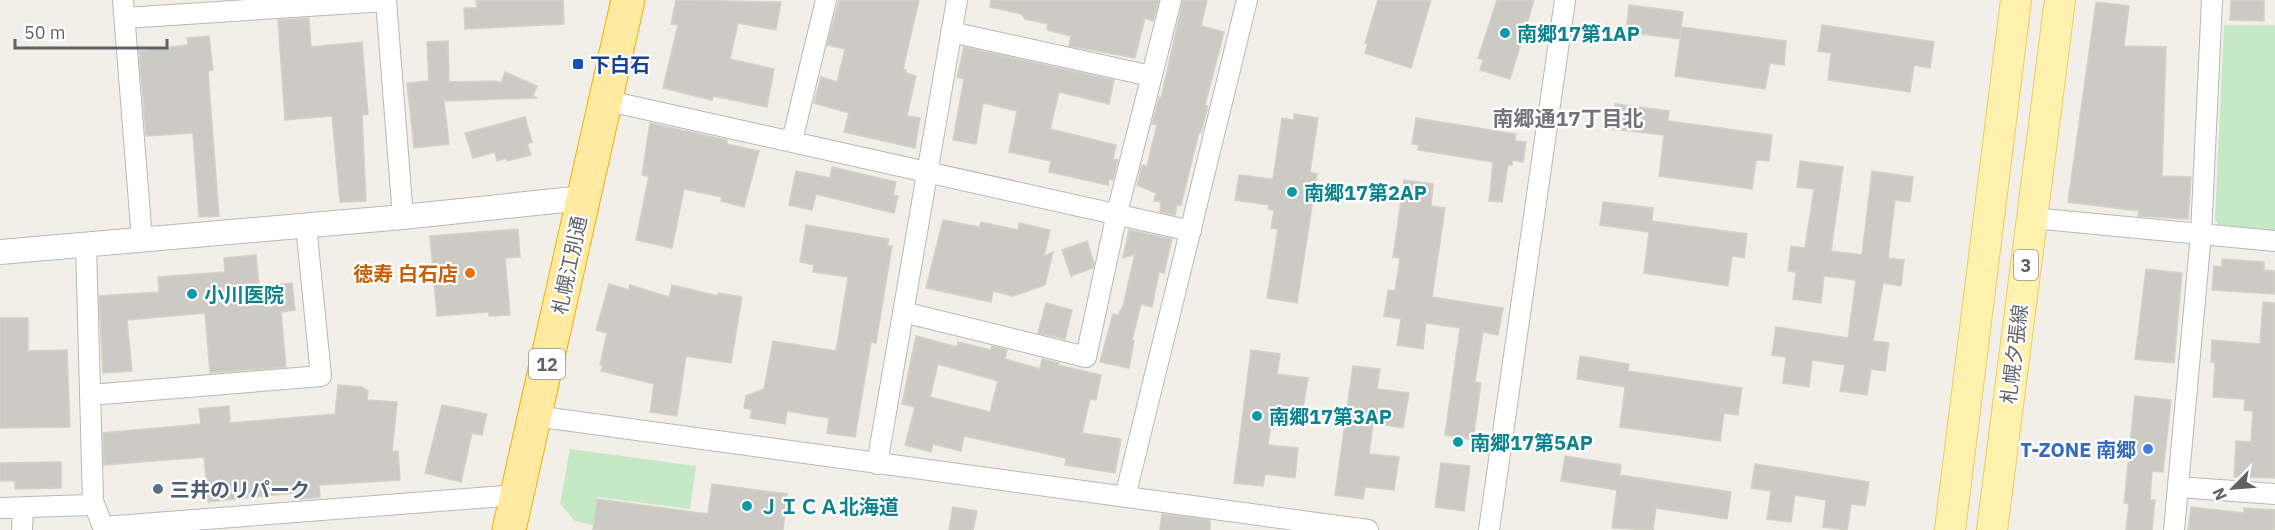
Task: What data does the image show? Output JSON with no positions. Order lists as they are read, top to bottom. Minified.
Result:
{"streets":{"highway":["札幌江別通","12"],"main road":["3","札幌夕張線"]},"districts":["南郷通17丁目北"],"places":{"other":["南郷17第1AP","南郷17第2AP","徳寿 白石店","小川医院","南郷17第3AP","南郷17第5AP","T-ZONE 南郷","三井のリパーク","ＪＩＣＡ北海道"],"transit":["下白石"]},"scale_bar":"50 m","north":"bottom left"}
